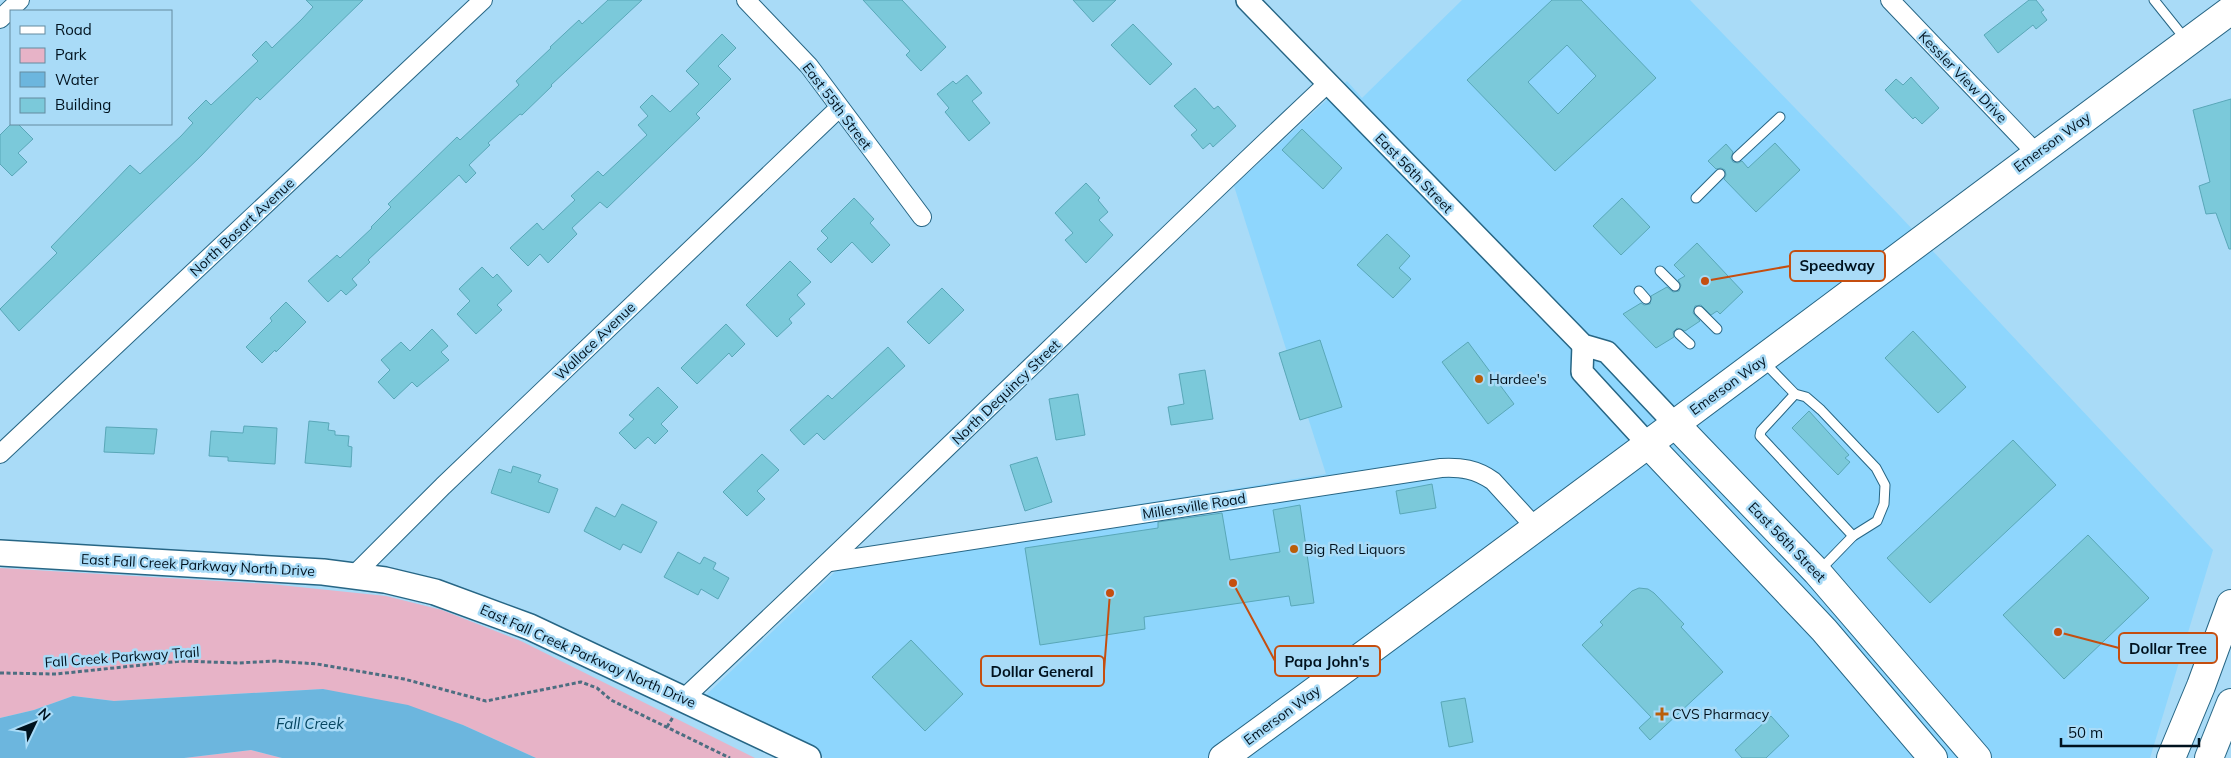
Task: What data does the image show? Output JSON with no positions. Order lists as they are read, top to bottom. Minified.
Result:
{"streets":{"main road":["Emerson Way","East 56th Street","East Fall Creek Parkway North Drive"],"street":["Kessler View Drive","East 55th Street","North Bosart Avenue","Wallace Avenue","North Dequincy Street","Millersville Road"],"path":["Fall Creek Parkway Trail"]},"crossings":[["Kessler View Drive","Emerson Way"],["East 55th Street","Wallace Avenue"],["Emerson Way","East 56th Street"],["Emerson Way","Millersville Road"],["East 56th Street","North Dequincy Street"],["Wallace Avenue","East Fall Creek Parkway North Drive"],["North Dequincy Street","Millersville Road"],["North Dequincy Street","East Fall Creek Parkway North Drive"]],"water":["Fall Creek"],"places":{"other":["Speedway","Hardee's","Big Red Liquors","Papa John's","Dollar General","Dollar Tree"],"health":["CVS Pharmacy"]},"legend":["Road","Park","Water","Building"],"scale_bar":"50 m","north":"top right"}
